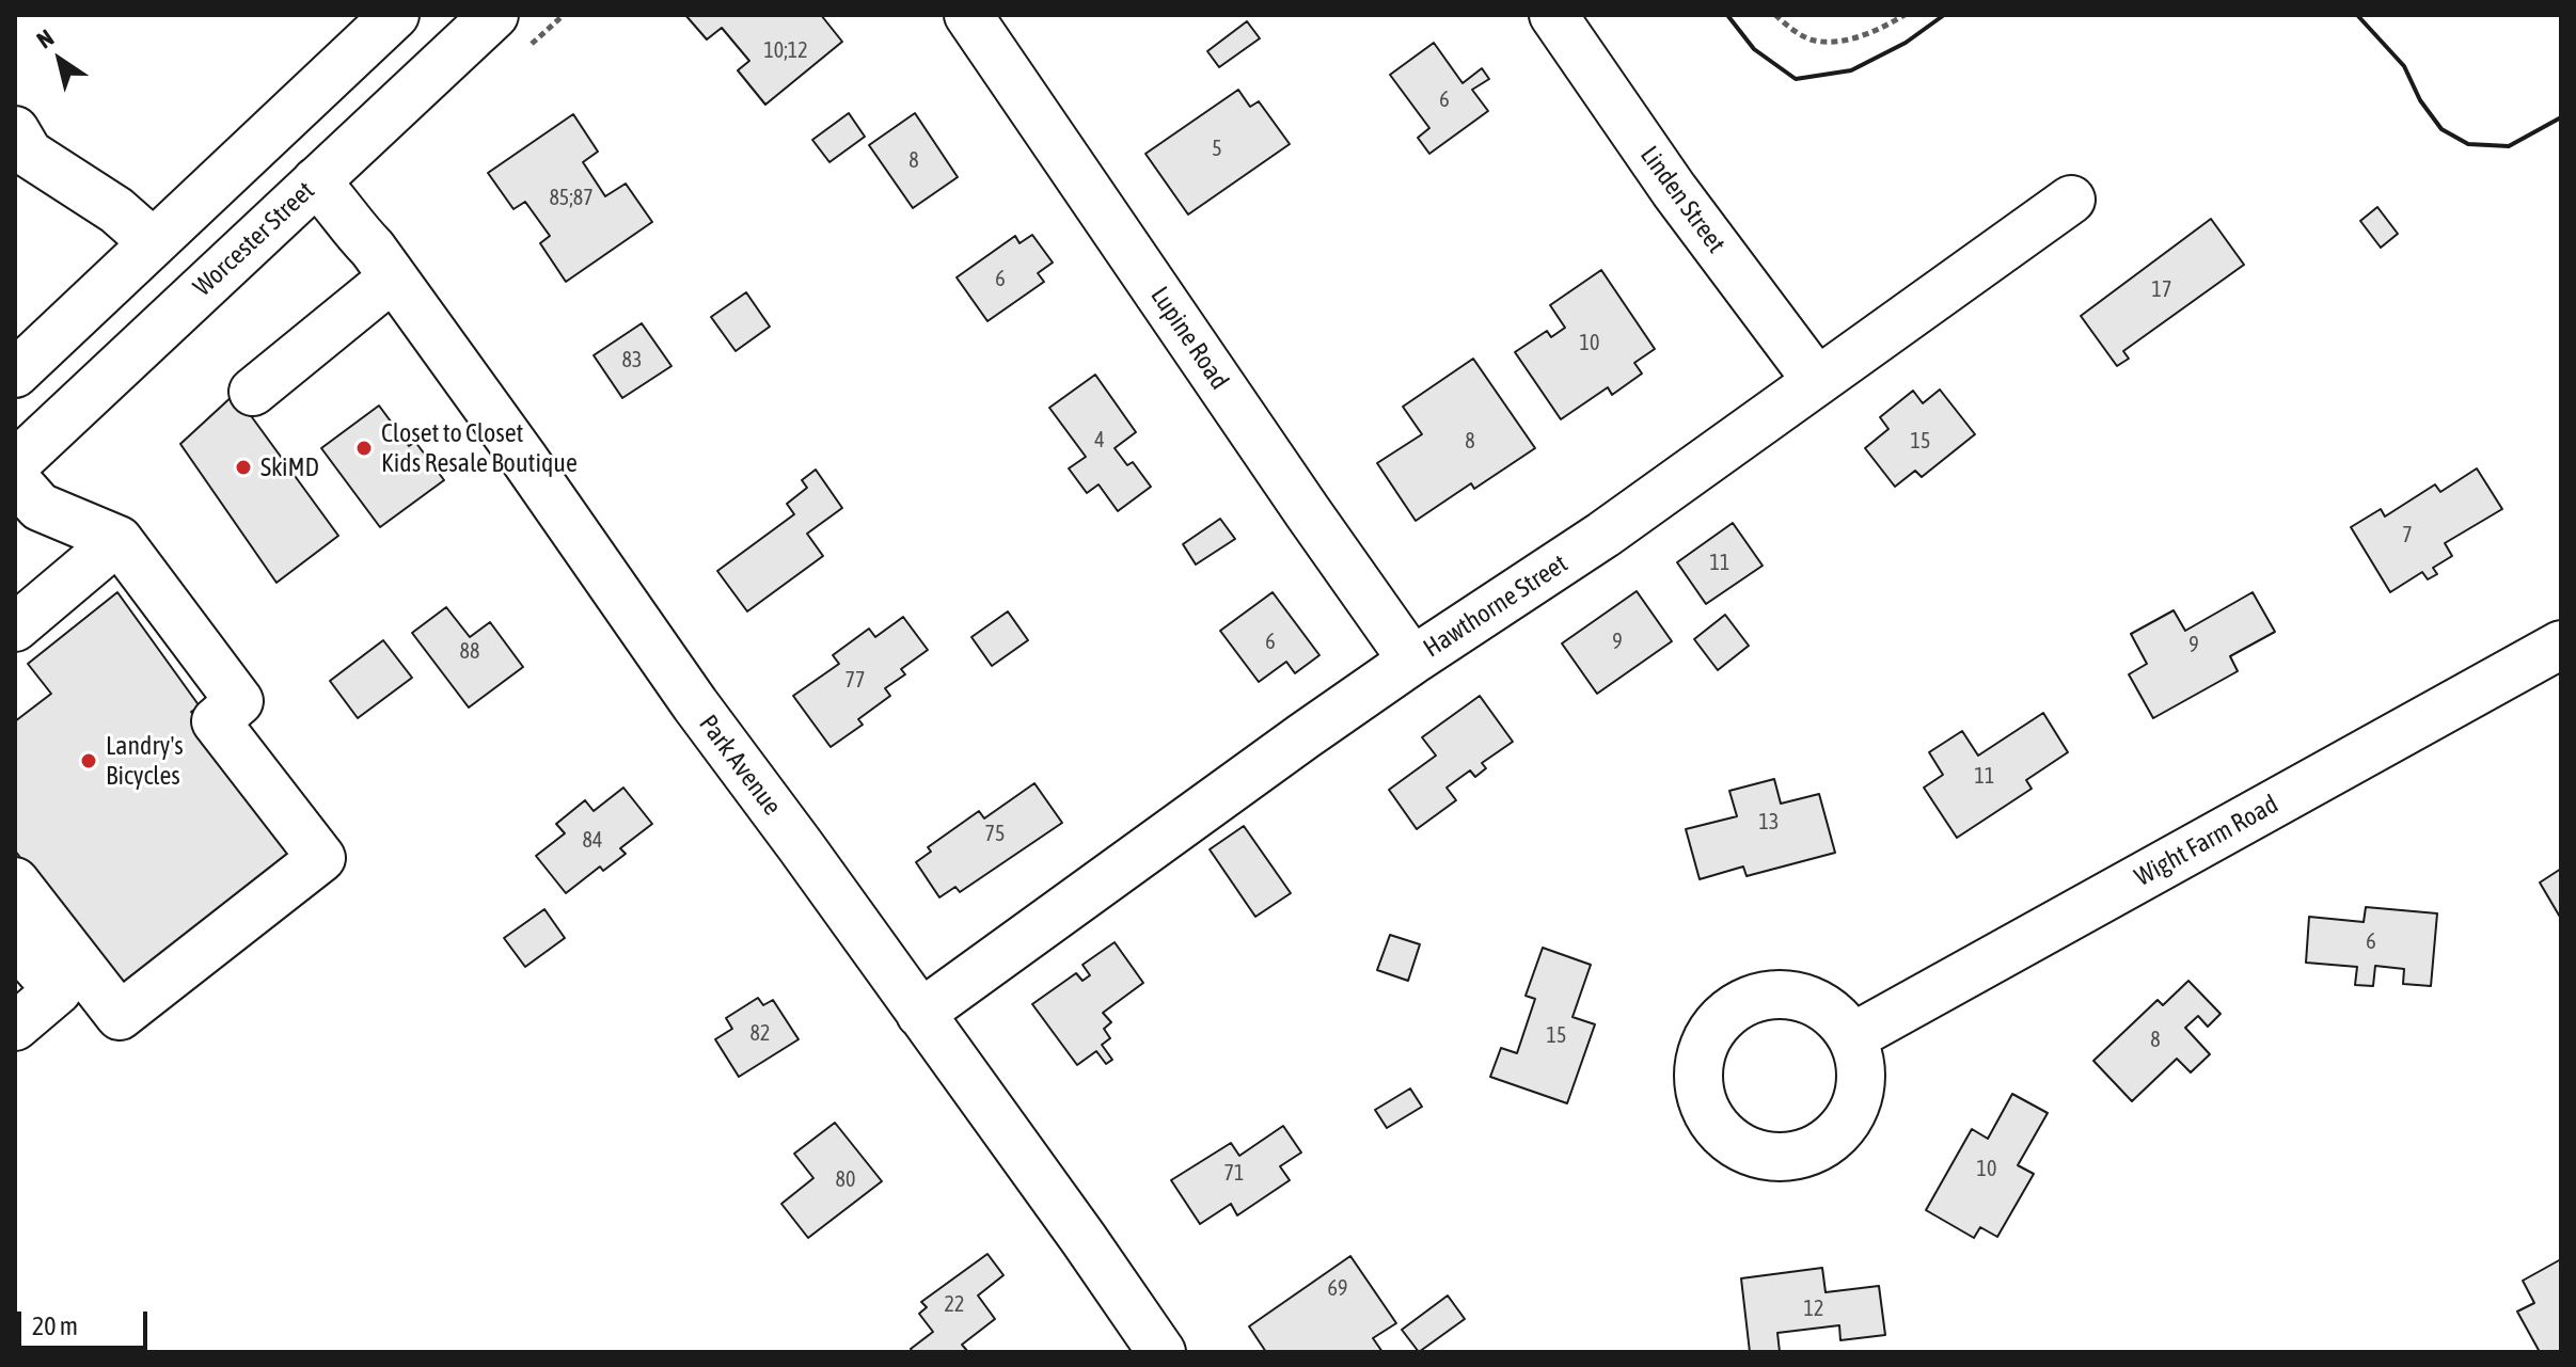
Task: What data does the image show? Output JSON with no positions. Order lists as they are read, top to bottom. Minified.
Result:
{"streets":{"main road":["Linden Street","Worcester Street","Lupine Road","Hawthorne Street","Park Avenue","Wight Farm Road"]},"crossings":[["Linden Street","Hawthorne Street"],["Worcester Street","Park Avenue"],["Lupine Road","Hawthorne Street"],["Hawthorne Street","Park Avenue"]],"places":["Closet to Closet Kids Resale Boutique","SkiMD","Landry's Bicycles"],"house_numbers":["10;12","6","5","8","85;87","6","17","10","83","4","8","15","7","11","6","9","9","88","77","11","13","75","84","6","82","15","8","10","71","80","69","22","12"],"scale_bar":"20 m","north":"top left"}
